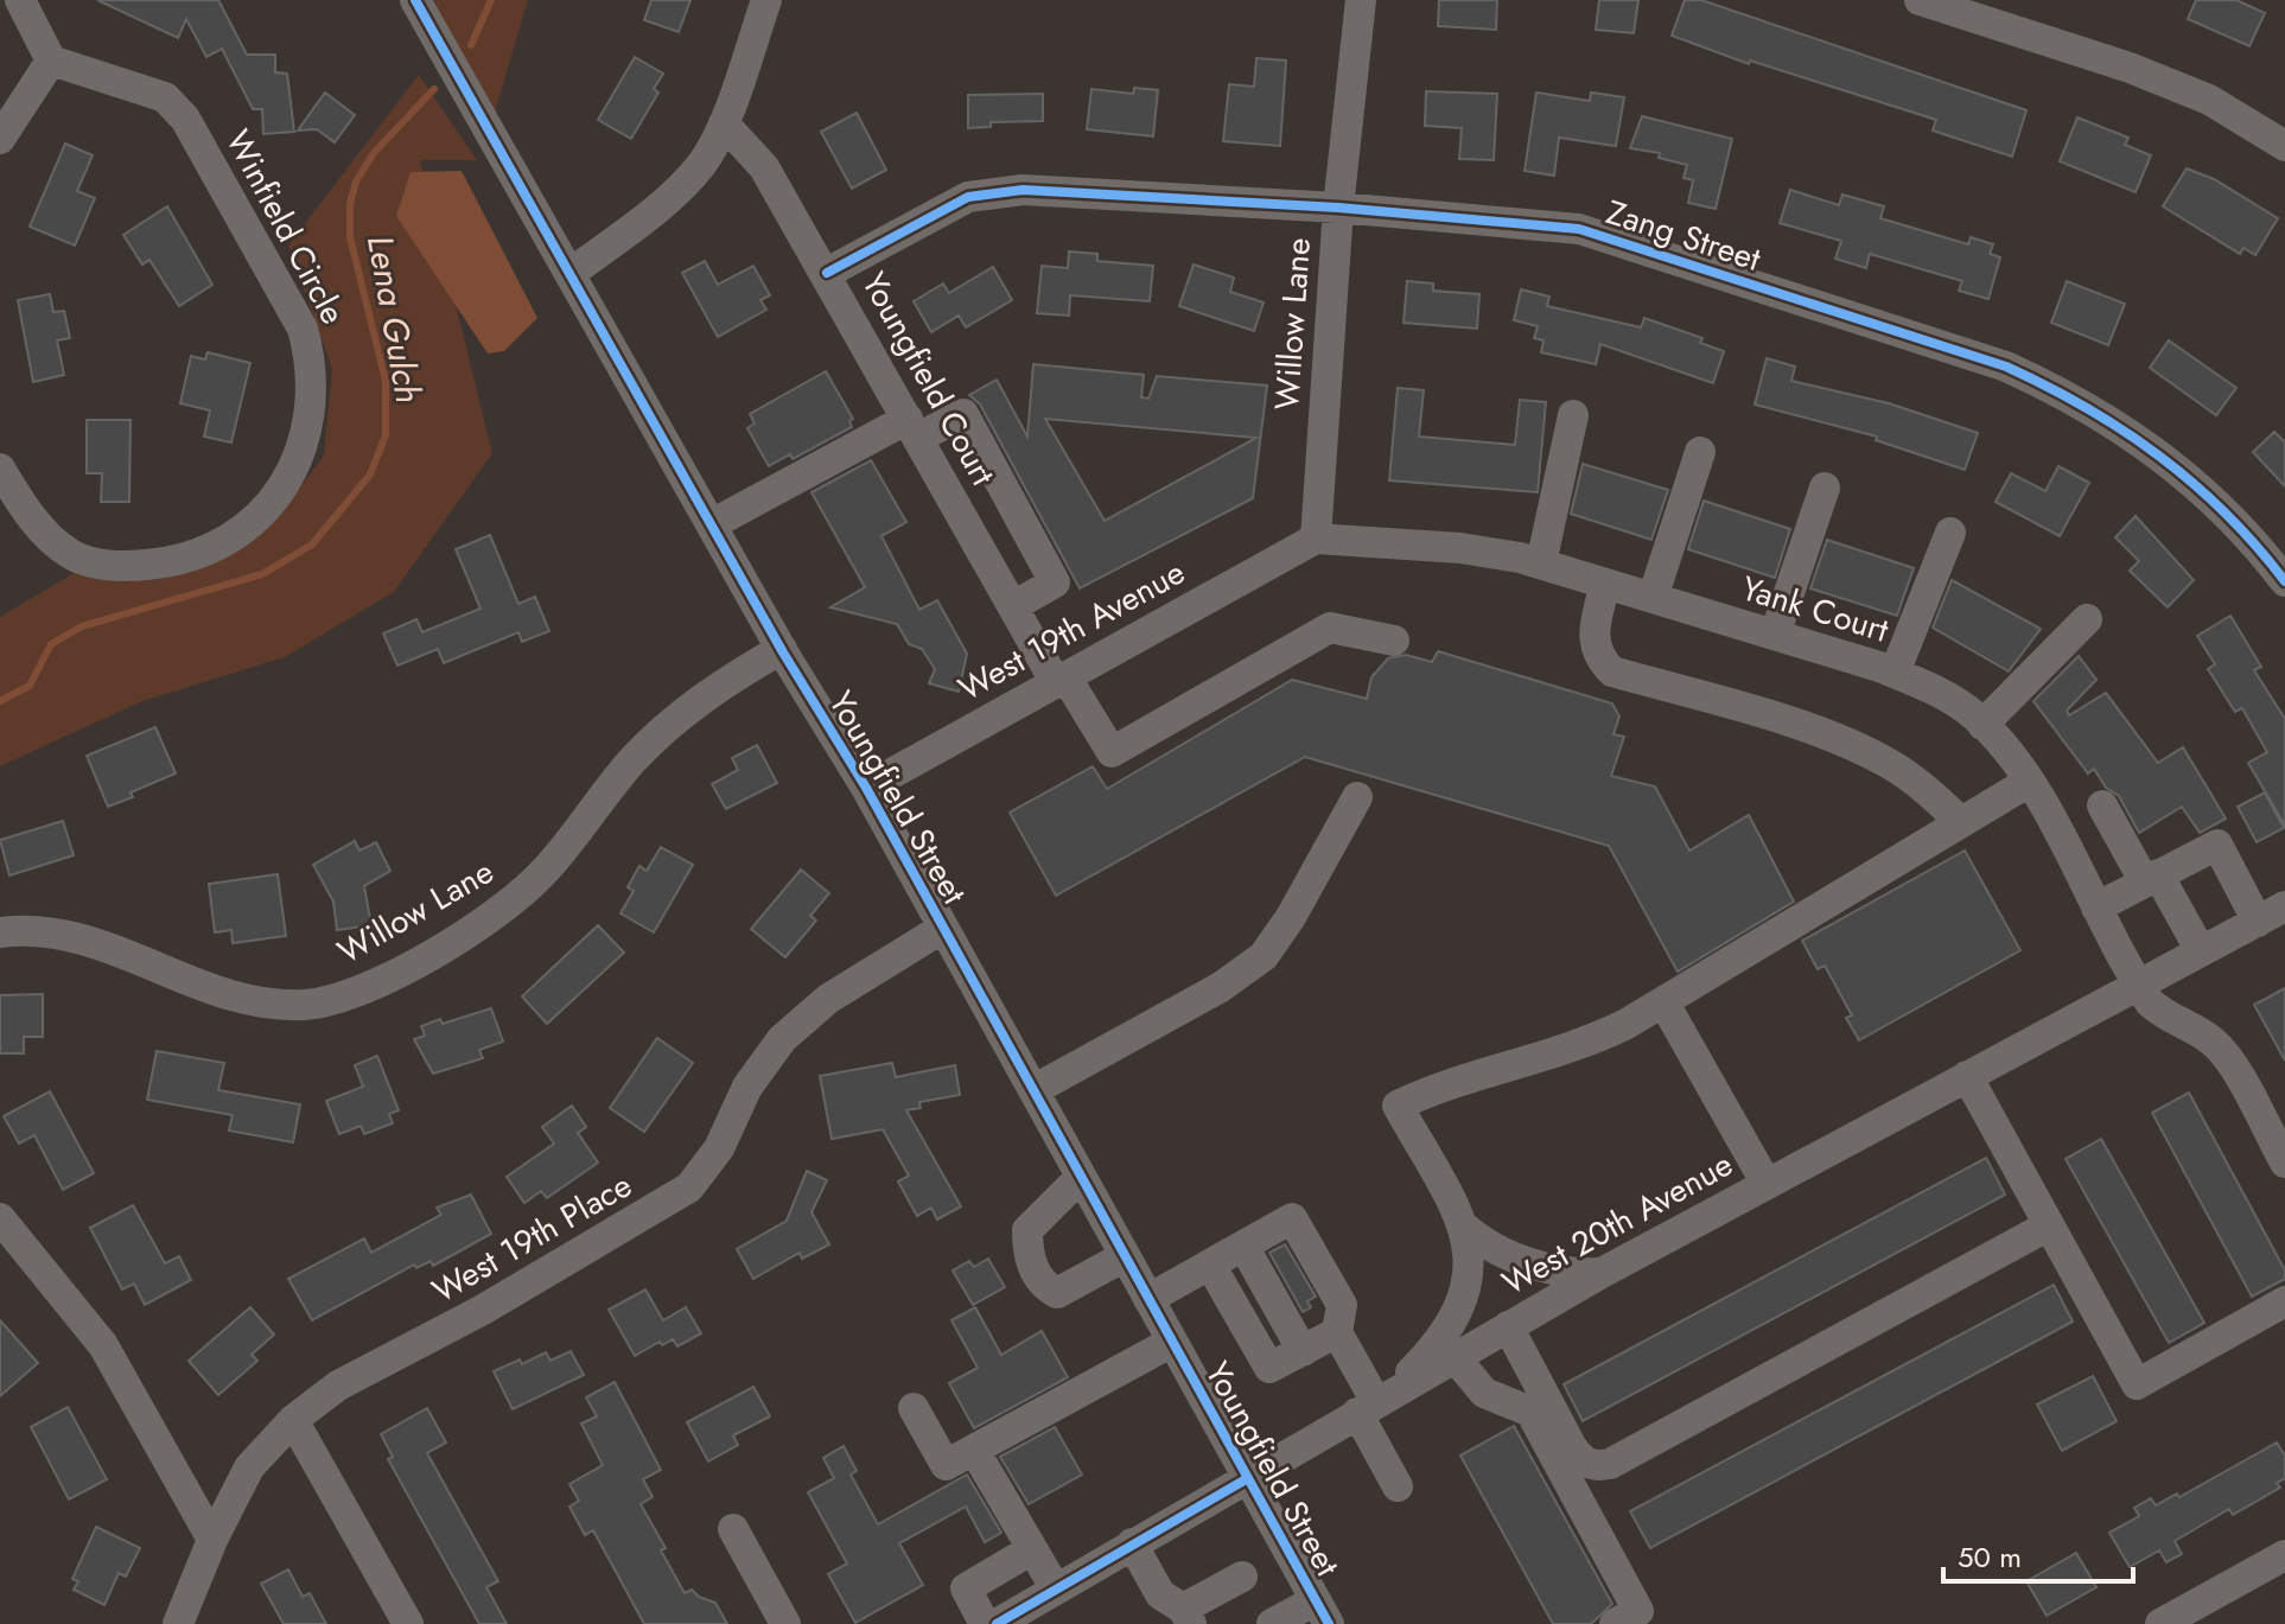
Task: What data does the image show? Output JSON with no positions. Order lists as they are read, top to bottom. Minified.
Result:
{"streets":{"street":["Winfield Circle","Zang Street","Willow Lane","Youngfield Court","Yank Court","West 19th Avenue","Youngfield Street","West 20th Avenue","West 19th Place"]},"crossings":[["Zang Street","Willow Lane"],["Zang Street","Youngfield Court"],["Willow Lane","Yank Court"],["Willow Lane","West 19th Avenue"],["Willow Lane","Youngfield Street"],["Youngfield Court","West 19th Avenue"],["Yank Court","West 19th Avenue"],["Yank Court","West 20th Avenue"],["West 19th Avenue","Youngfield Street"],["Youngfield Street","West 20th Avenue"],["Youngfield Street","West 19th Place"]],"water":["Lena Gulch"],"scale_bar":"50 m"}
